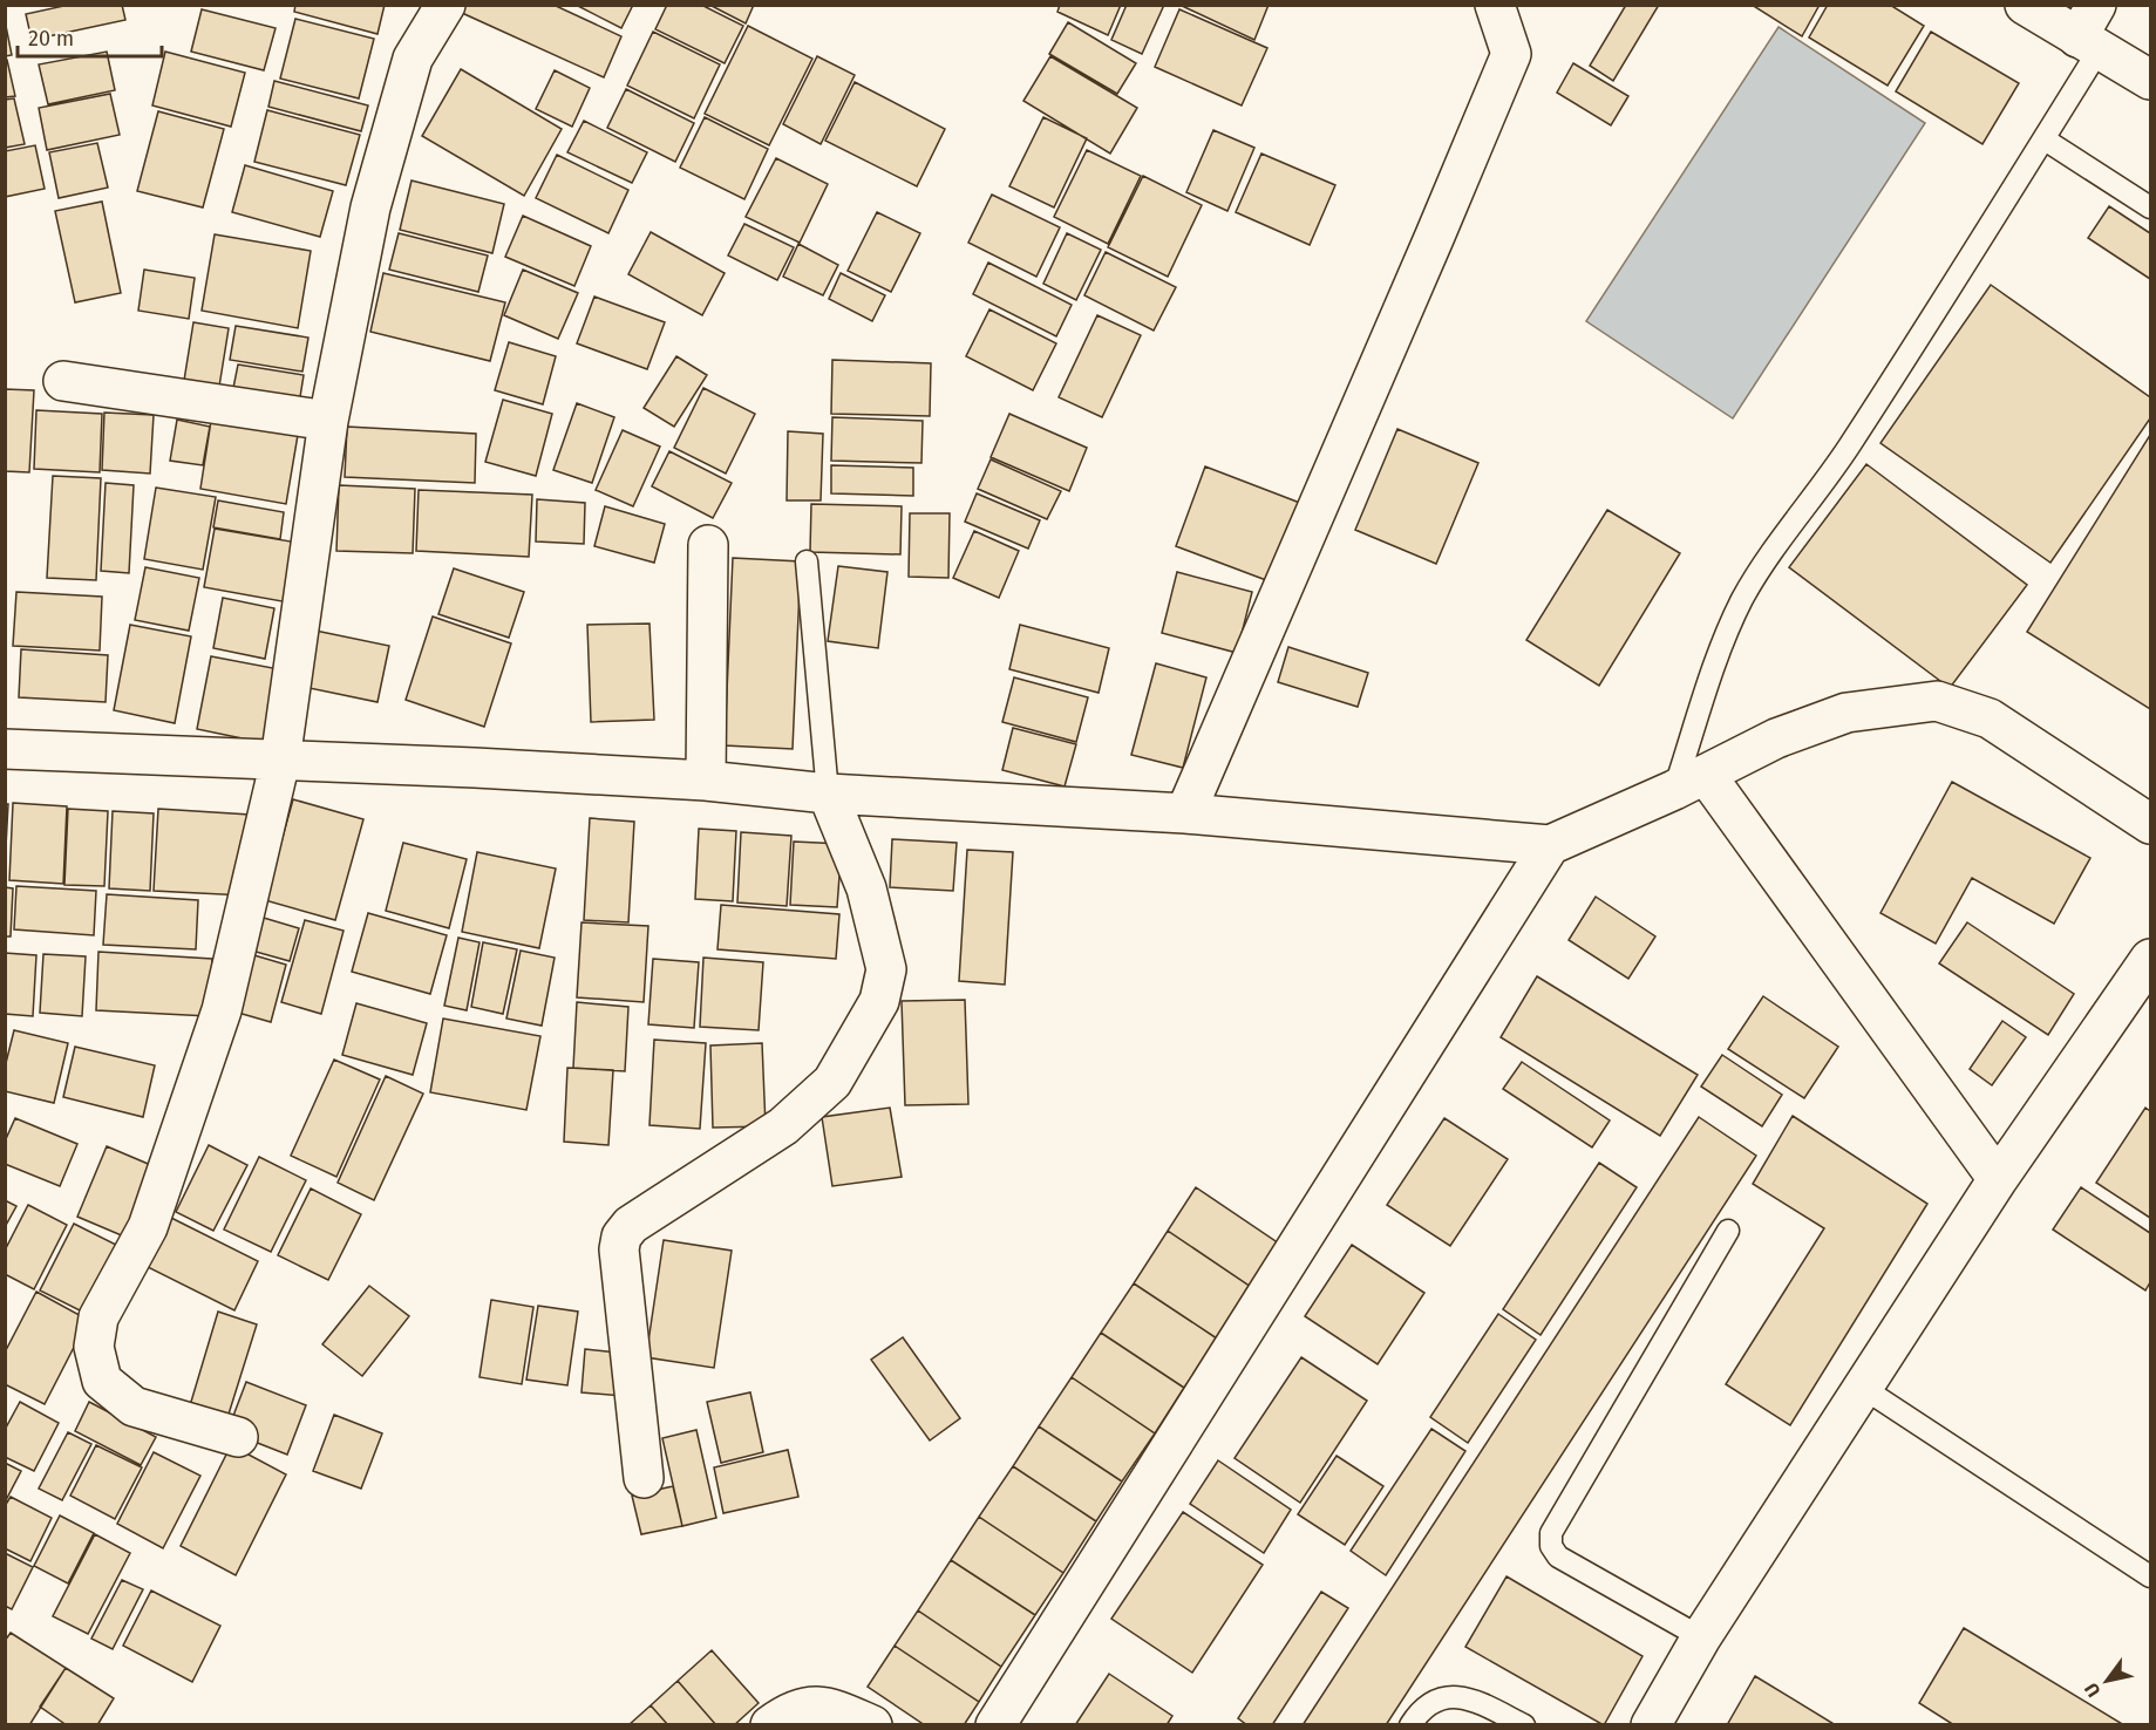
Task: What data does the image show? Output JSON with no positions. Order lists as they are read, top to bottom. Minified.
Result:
{"scale_bar":"20 m","north":"bottom left"}
